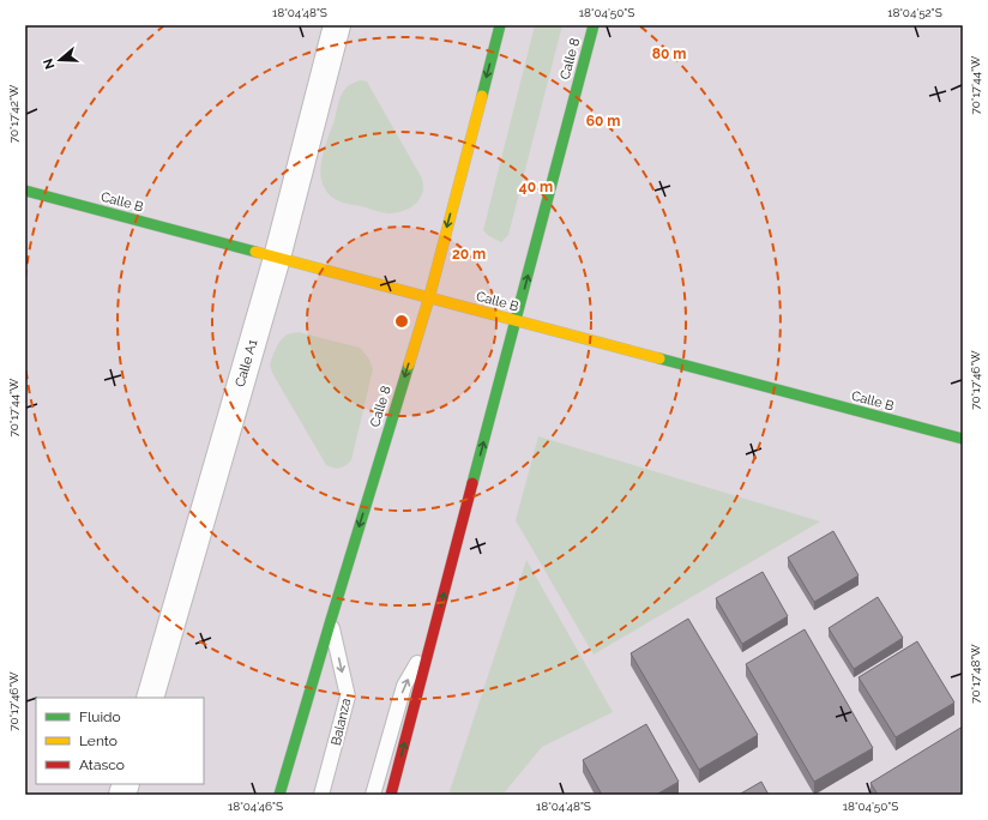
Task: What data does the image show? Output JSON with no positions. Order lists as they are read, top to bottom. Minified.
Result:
{"streets":{"street":["Calle 8","Calle B","Calle A1"],"lane":["Balanza"]},"crossings":[["Calle 8","Calle B"],["Calle 8","Balanza"],["Calle B","Calle A1"]],"legend":["Fluido","Lento","Atasco"],"north":"left","coordinates":["18°04'48\"S","18°04'50\"S","18°04'52\"S","70°17'44\"W","70°17'42\"W","70°17'46\"W","70°17'48\"W","18°04'46\"S"],"rings":["80 m","60 m","40 m","20 m"]}
